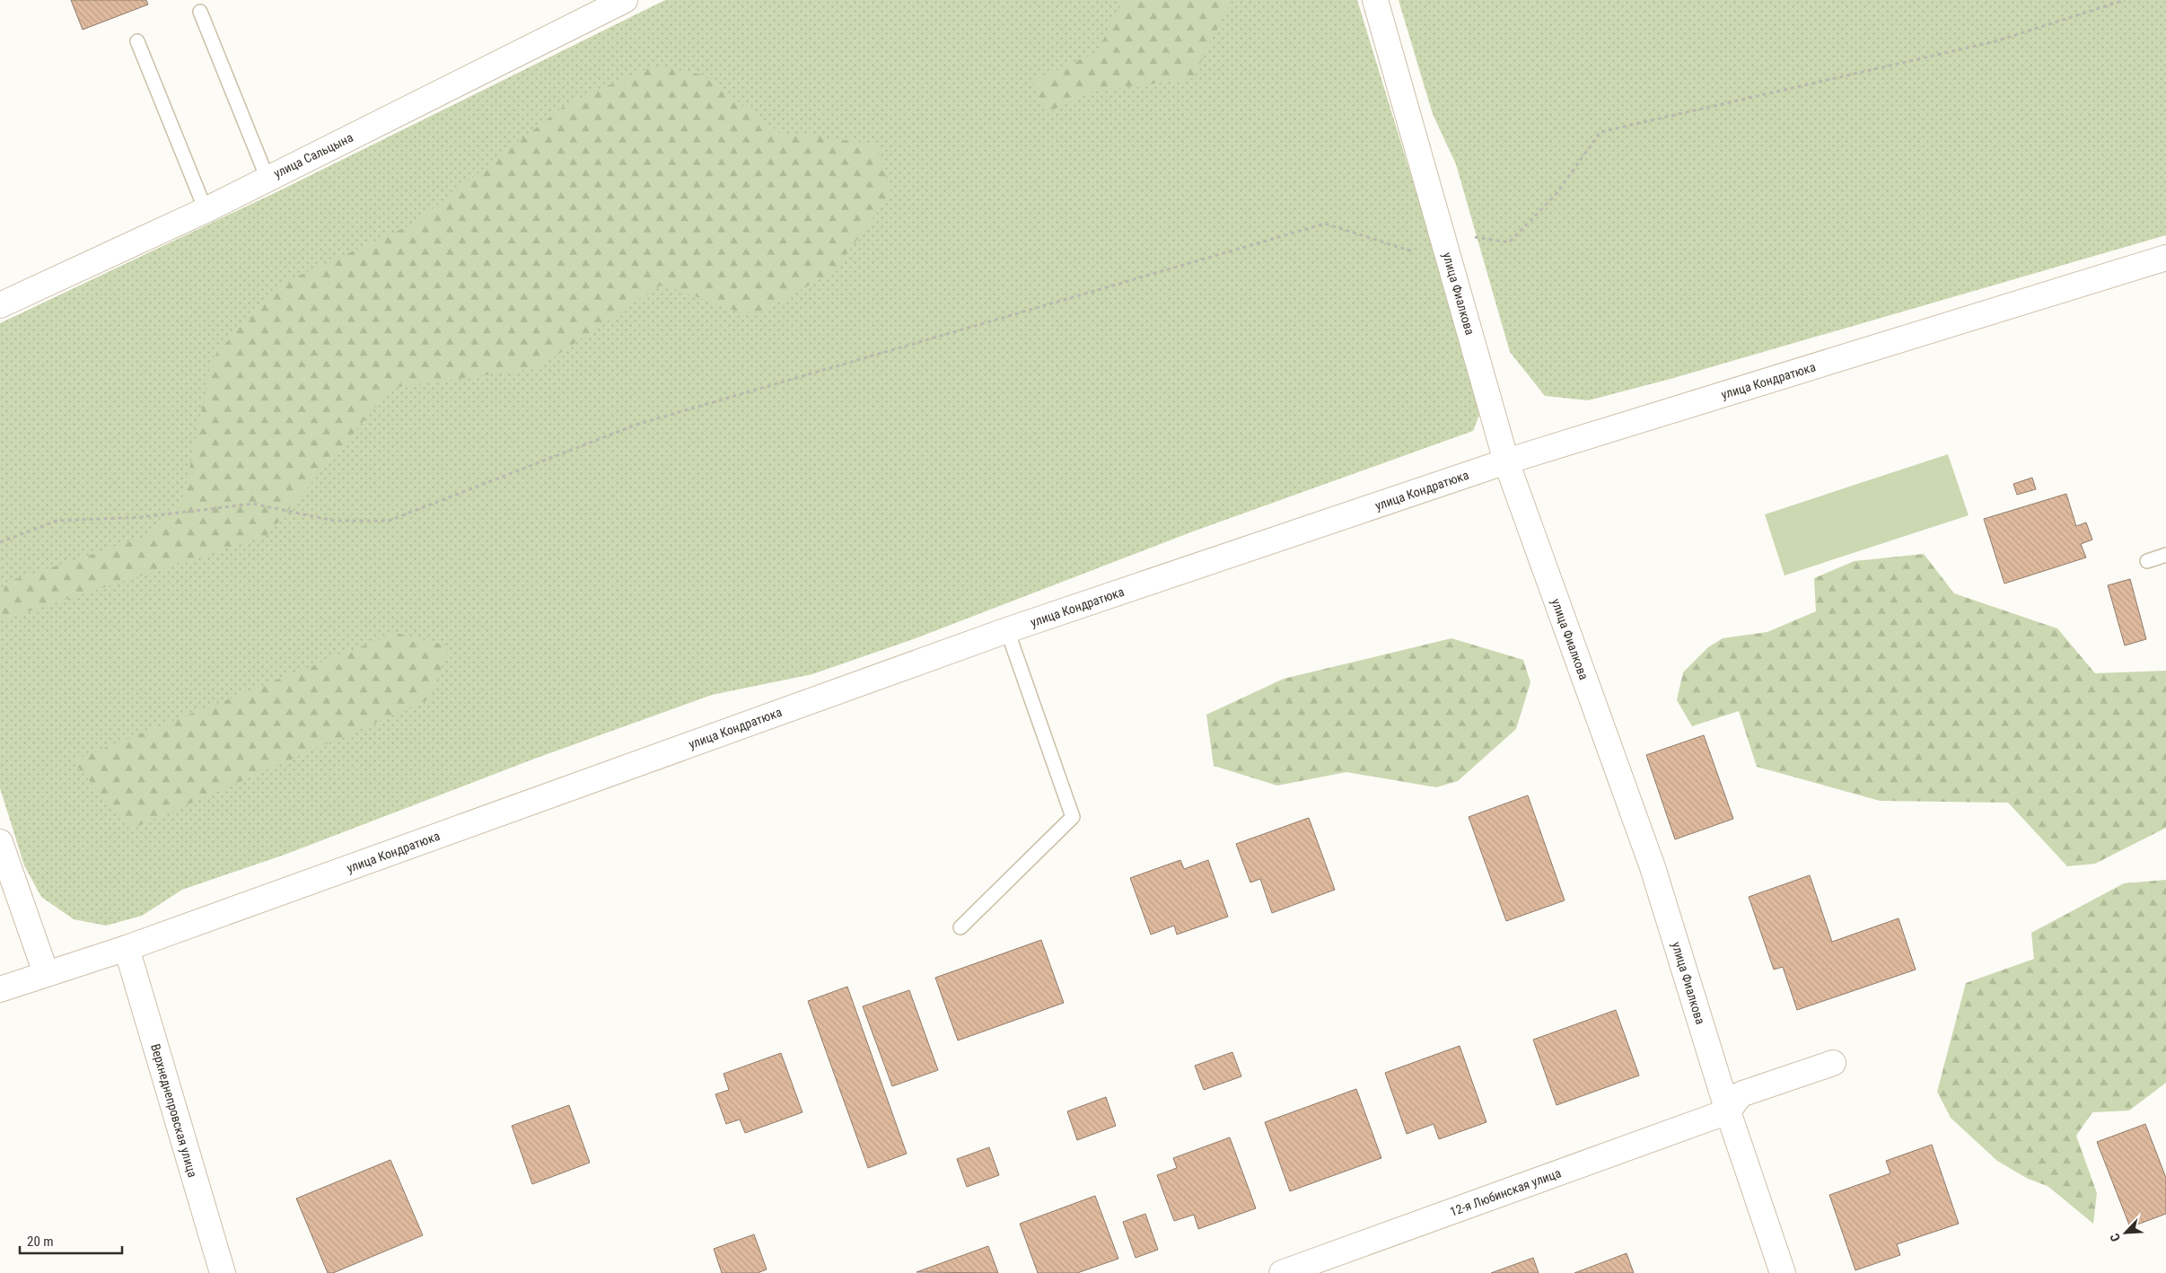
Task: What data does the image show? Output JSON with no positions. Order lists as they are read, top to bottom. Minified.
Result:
{"streets":{"street":["улица Сальцына","улица Фиалкова","улица Кондратюка","Верхнеднепровская улица","12-я Любинская улица"]},"crossings":[["улица Фиалкова","улица Кондратюка"],["улица Фиалкова","12-я Любинская улица"],["улица Кондратюка","Верхнеднепровская улица"]],"scale_bar":"20 m","north":"bottom left"}
